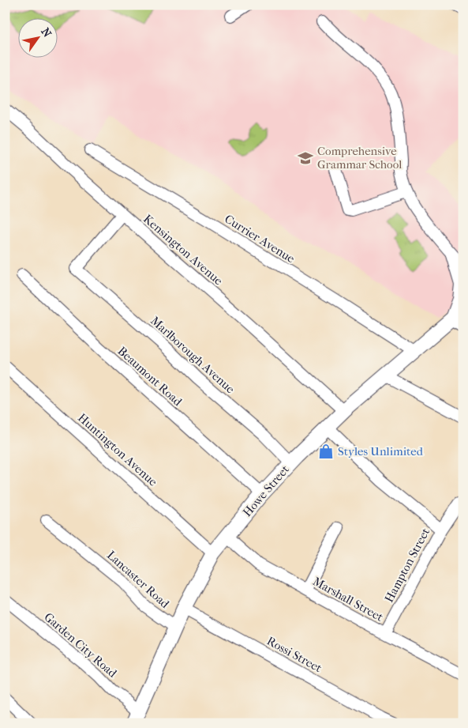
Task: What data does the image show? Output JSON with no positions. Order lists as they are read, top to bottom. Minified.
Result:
{"streets":{"main road":["Howe Street"],"street":["Currier Avenue","Kensington Avenue","Marlborough Avenue","Beaumont Road","Huntington Avenue","Hampton Street","Lancaster Road","Marshall Street","Garden City Road","Rossi Street"]},"crossings":[["Currier Avenue","Howe Street"],["Kensington Avenue","Marlborough Avenue"],["Kensington Avenue","Howe Street"],["Marlborough Avenue","Howe Street"],["Beaumont Road","Howe Street"],["Huntington Avenue","Howe Street"],["Howe Street","Lancaster Road"],["Howe Street","Marshall Street"],["Howe Street","Garden City Road"],["Howe Street","Rossi Street"],["Hampton Street","Marshall Street"]],"places":{"school or university":["Comprehensive Grammar School"],"shop":["Styles Unlimited"]},"north":"top right"}
